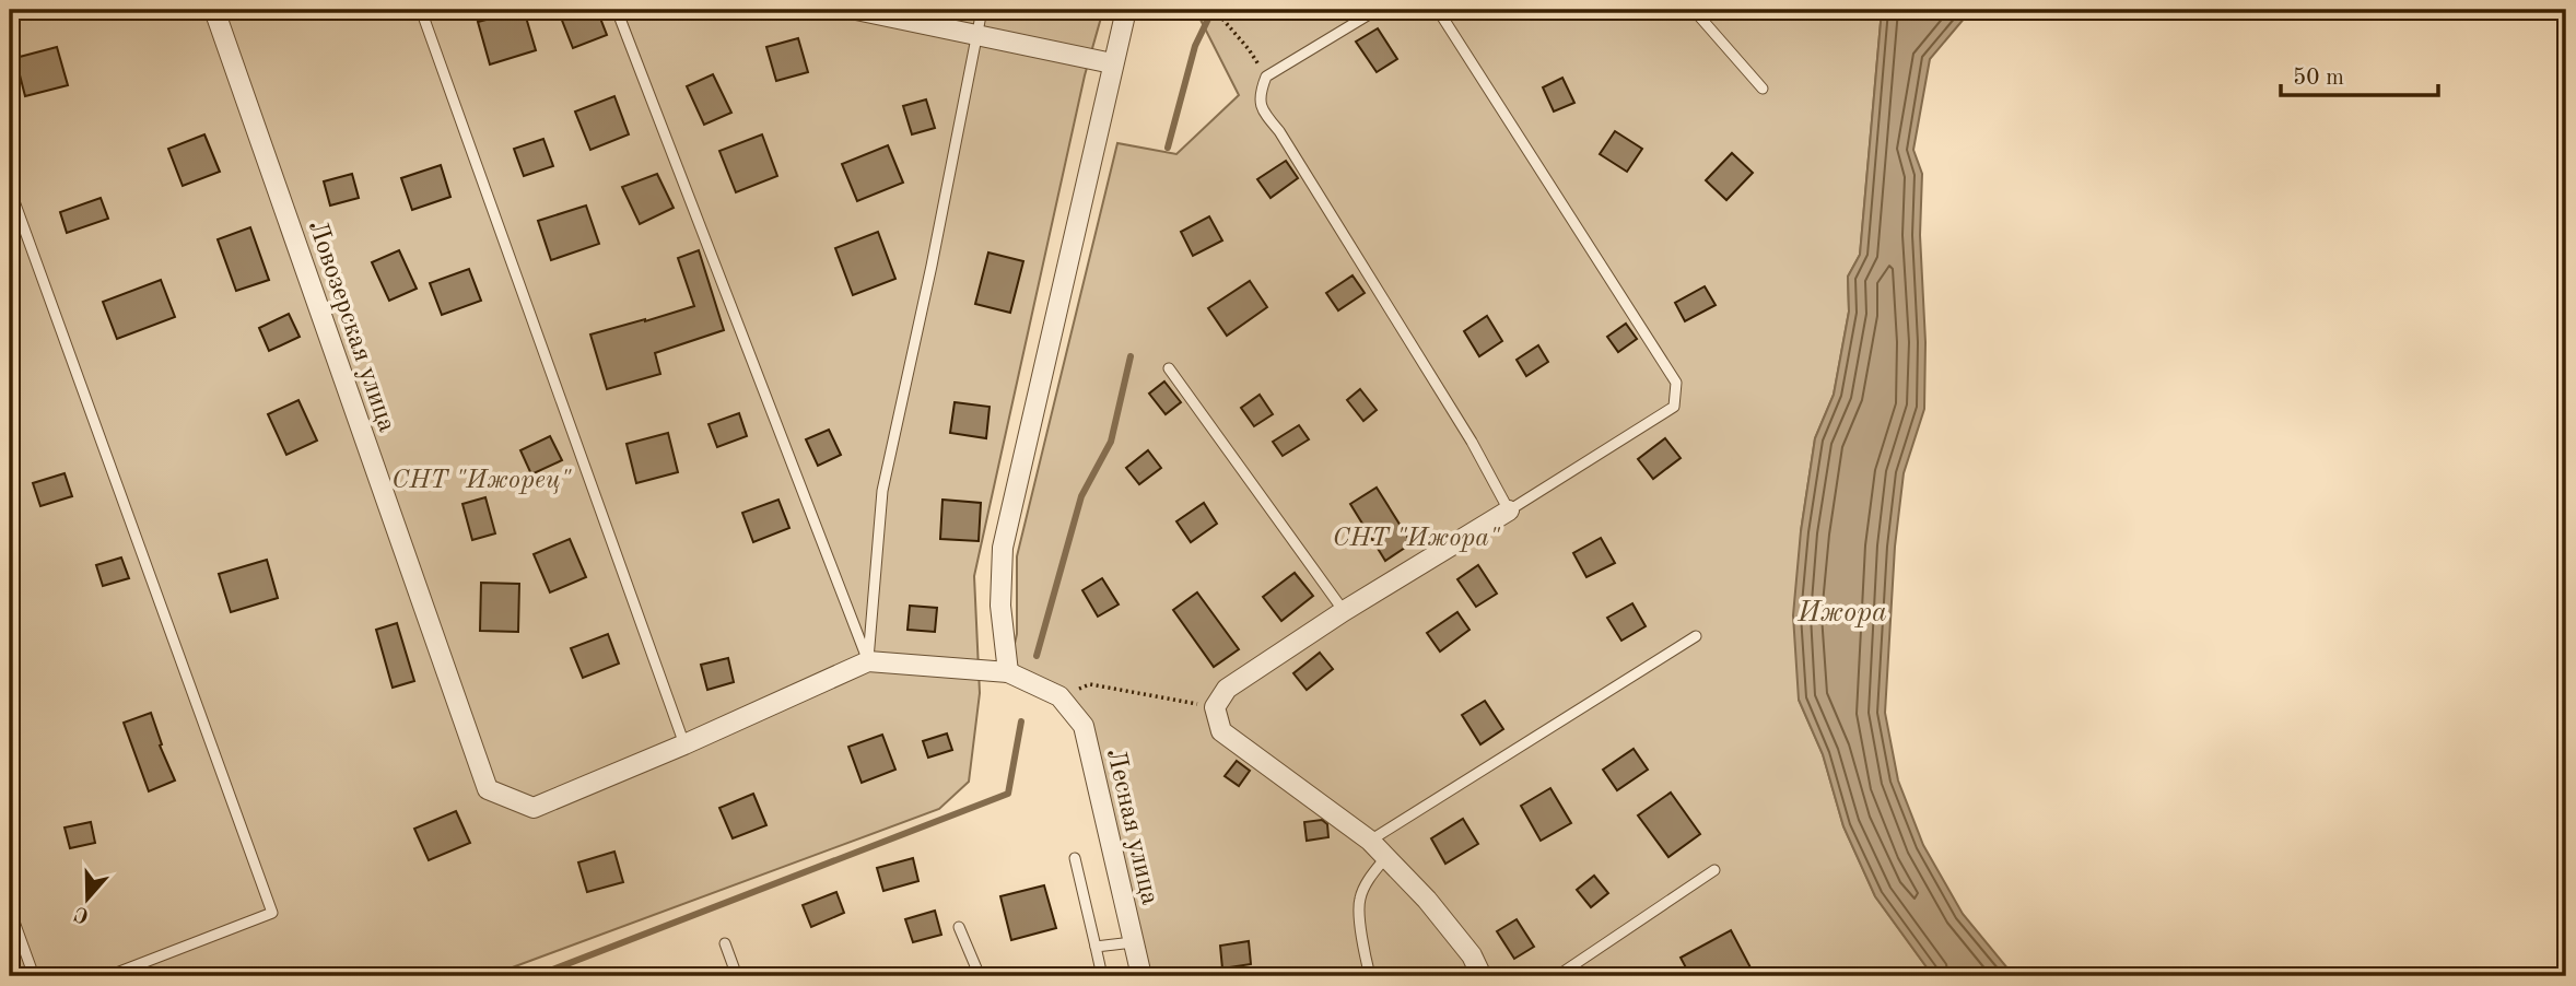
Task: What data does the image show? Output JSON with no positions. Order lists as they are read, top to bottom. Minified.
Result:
{"streets":{"street":["Ловозерская улица","Лесная улица"]},"water":["Ижора"],"parks":["СНТ \"Ижорец\"","СНТ \"Ижора\""],"scale_bar":"50 m","north":"bottom"}
